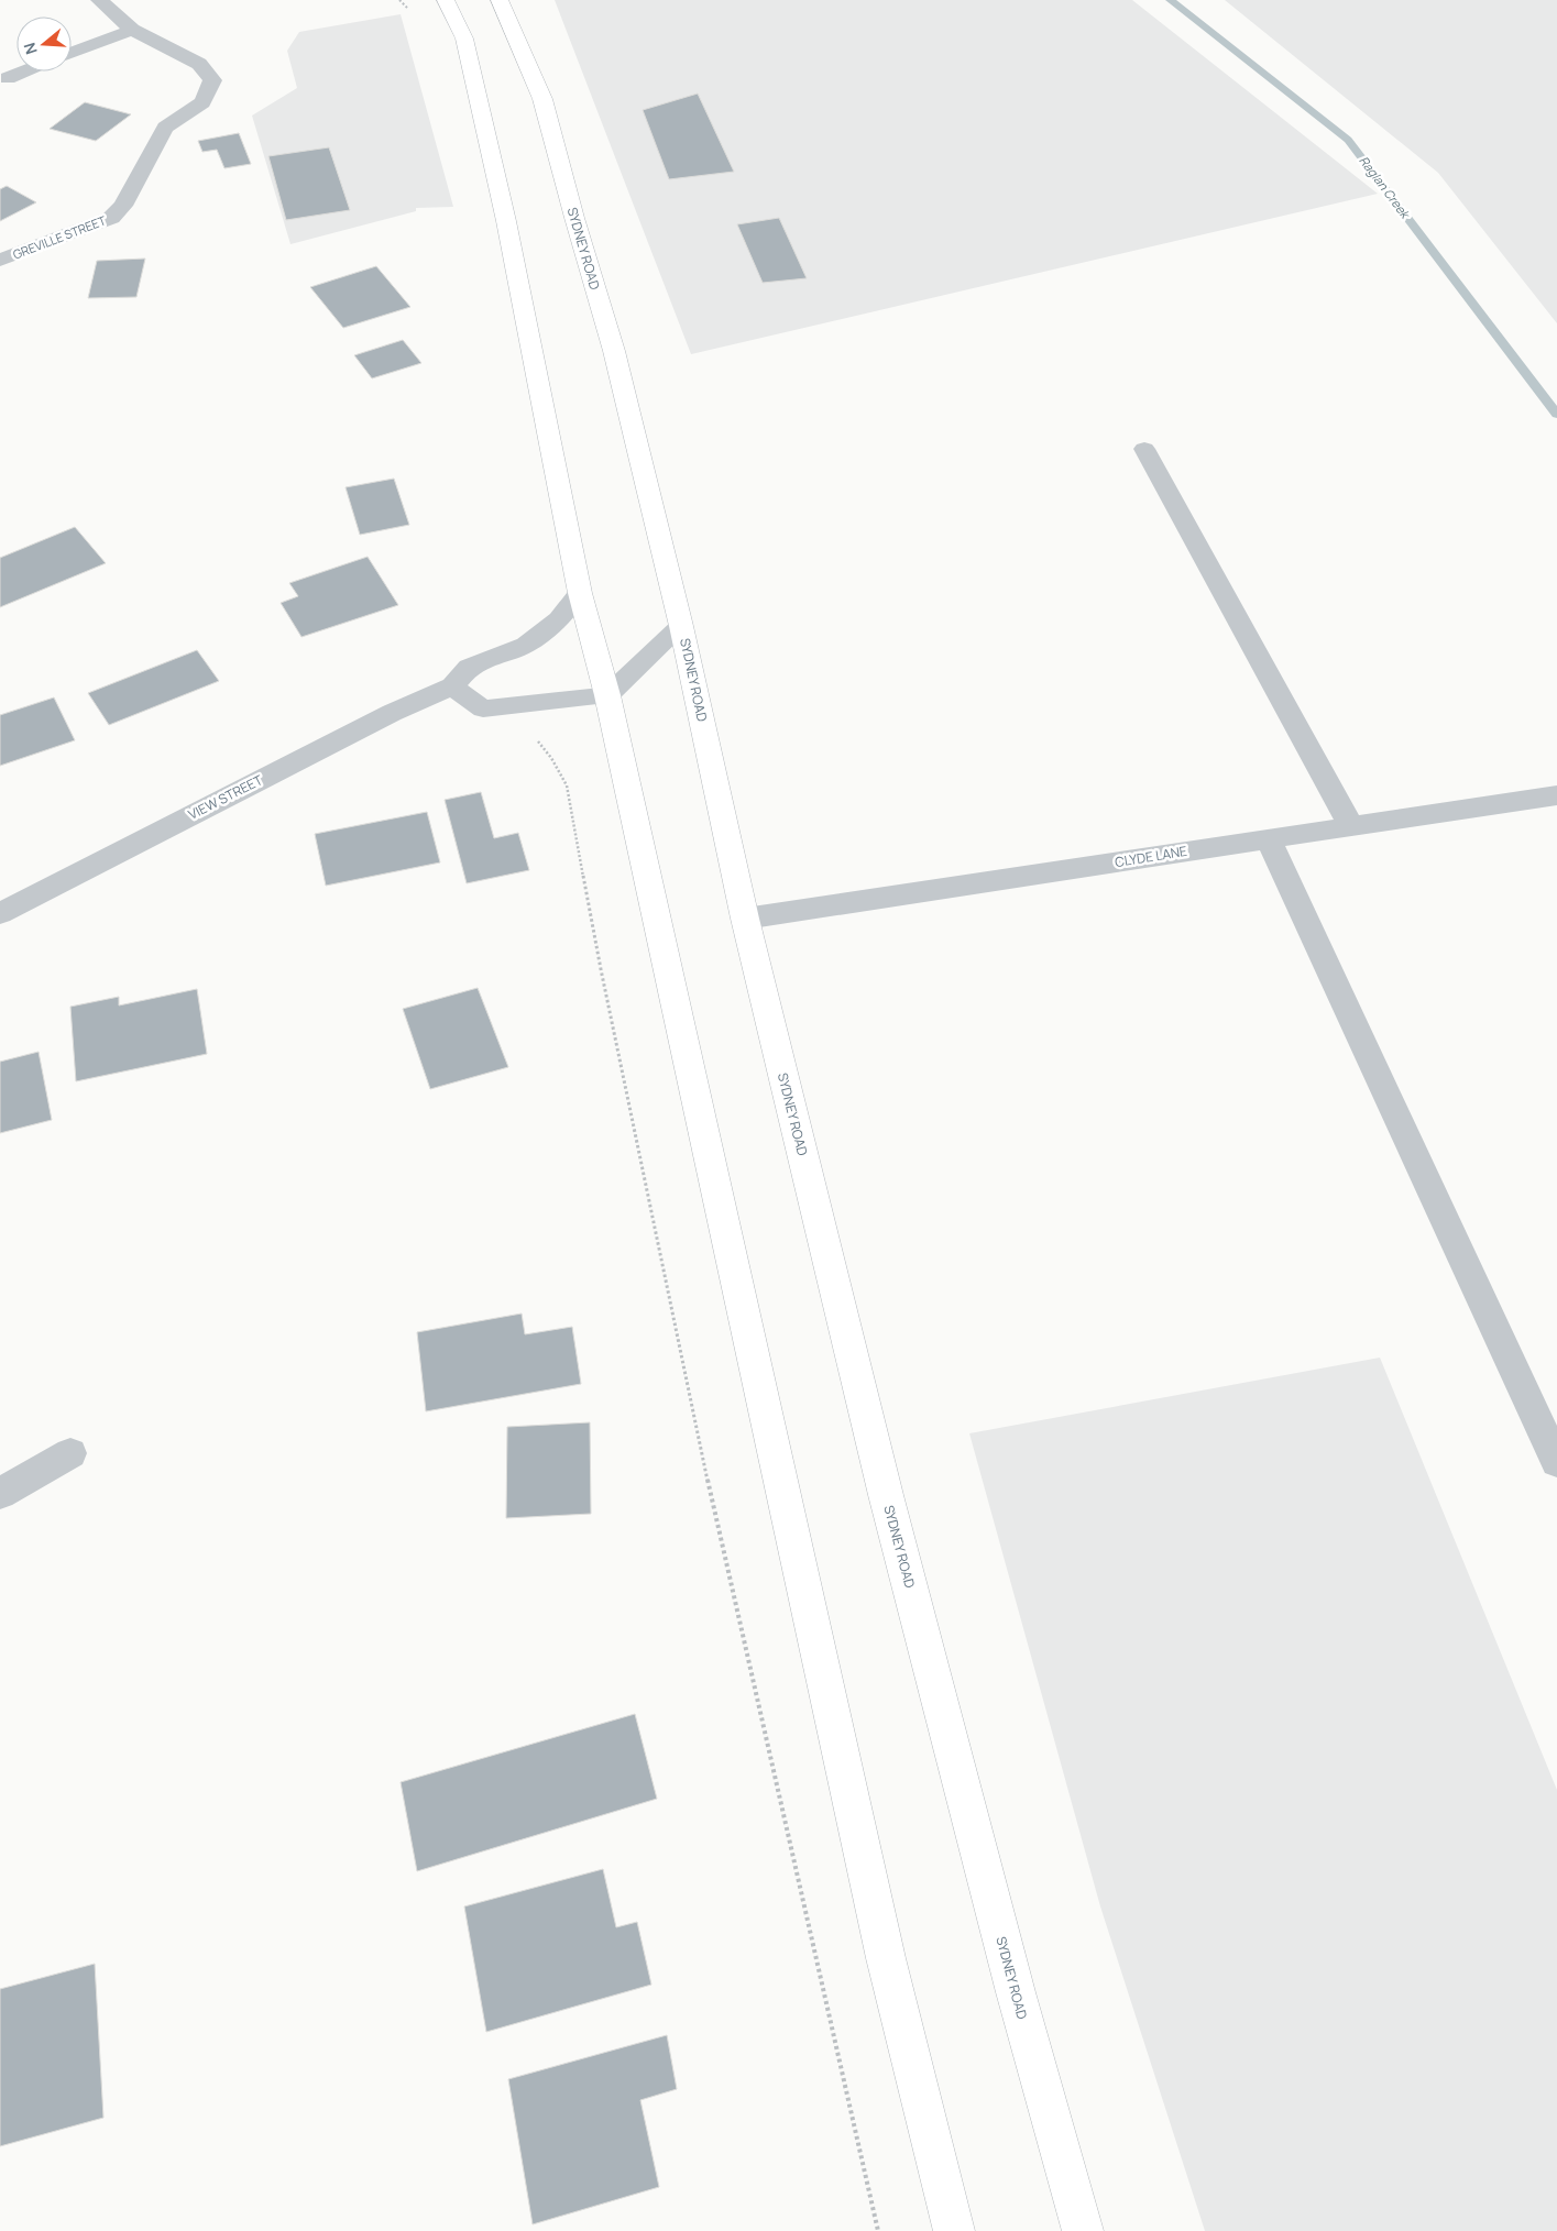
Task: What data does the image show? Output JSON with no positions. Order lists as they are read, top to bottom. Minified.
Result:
{"streets":{"highway":["SYDNEY ROAD"],"street":["GREVILLE STREET","VIEW STREET","CLYDE LANE"]},"crossings":[["SYDNEY ROAD","CLYDE LANE"]],"water":["Raglan Creek"],"north":"left"}
